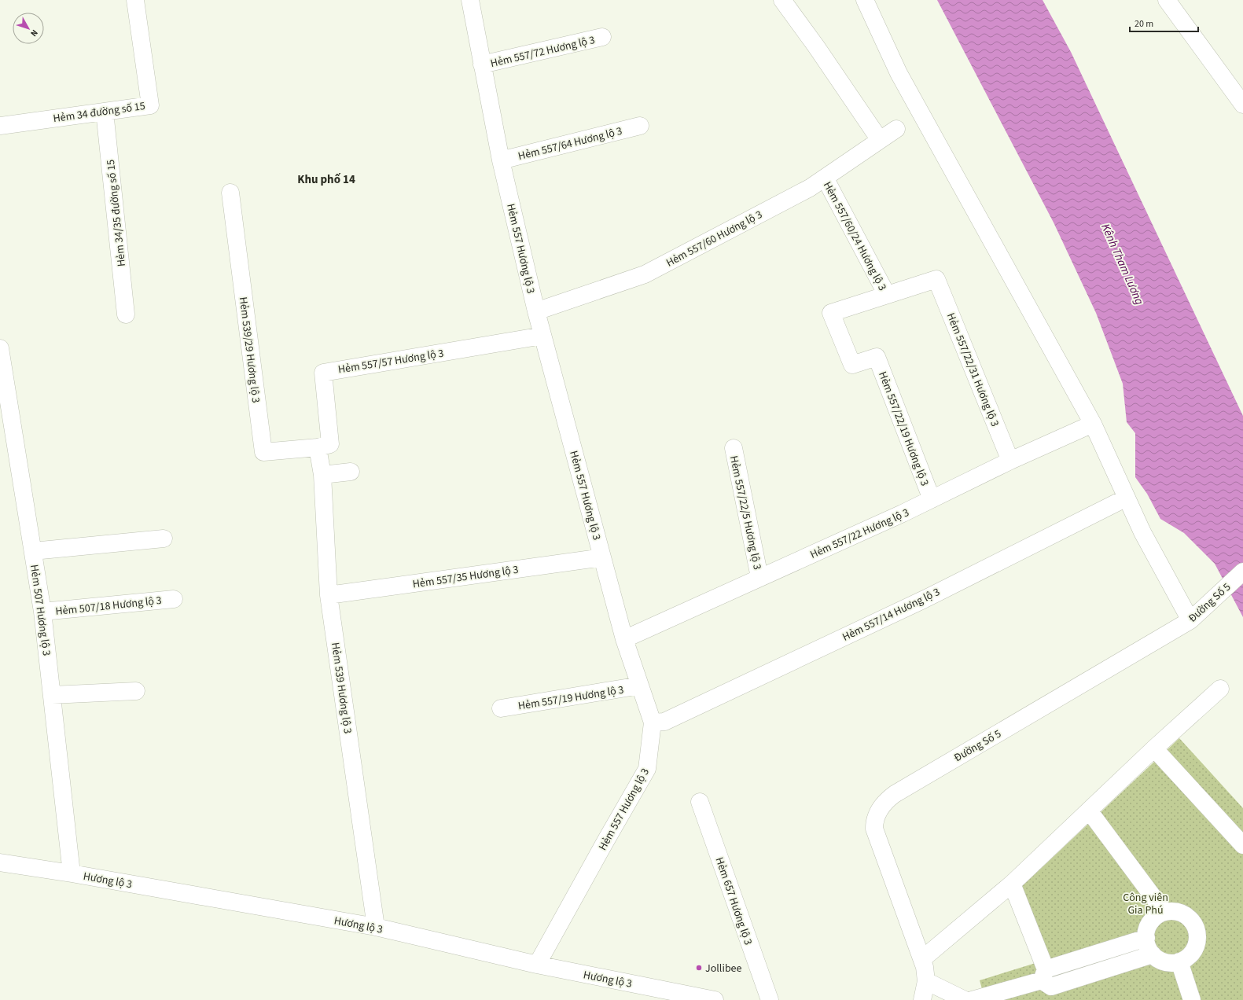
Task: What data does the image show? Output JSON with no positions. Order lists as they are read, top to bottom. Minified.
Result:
{"streets":{"street":["Hẻm 557/72 Hương lộ 3","Hẻm 34 đường số 15","Hẻm 557/64 Hương lộ 3","Hẻm 34/35 đường số 15","Hẻm 557/60/24 Hương lộ 3","Hẻm 557/60 Hương lộ 3","Hẻm 557 Hương lộ 3","Hẻm 539/29 Hương lộ 3","Hẻm 557/57 Hương lộ 3","Hẻm 557/22/31 Hương lộ 3","Hẻm 557/22/19 Hương lộ 3","Hẻm 557/22/5 Hương lộ 3","Hẻm 557/22 Hương lộ 3","Hẻm 557/35 Hương lộ 3","Đường Số 5","Hẻm 507/18 Hương lộ 3","Hẻm 507 Hương lộ 3","Hẻm 557/14 Hương lộ 3","Hẻm 539 Hương lộ 3","Hẻm 557/19 Hương lộ 3","Hương lộ 3","Hẻm 657 Hương lộ 3"]},"crossings":[["Hẻm 557/72 Hương lộ 3","Hẻm 557 Hương lộ 3"],["Hẻm 34 đường số 15","Hẻm 34/35 đường số 15"],["Hẻm 557/64 Hương lộ 3","Hẻm 557 Hương lộ 3"],["Hẻm 557/60/24 Hương lộ 3","Hẻm 557/60 Hương lộ 3"],["Hẻm 557/60/24 Hương lộ 3","Hẻm 557/22/31 Hương lộ 3"],["Hẻm 557/60/24 Hương lộ 3","Hẻm 557/22/19 Hương lộ 3"],["Hẻm 557/60 Hương lộ 3","Hẻm 557 Hương lộ 3"],["Hẻm 557 Hương lộ 3","Hẻm 557/57 Hương lộ 3"],["Hẻm 557 Hương lộ 3","Hẻm 557/22 Hương lộ 3"],["Hẻm 557 Hương lộ 3","Hẻm 557/35 Hương lộ 3"],["Hẻm 557 Hương lộ 3","Hẻm 557/14 Hương lộ 3"],["Hẻm 557 Hương lộ 3","Hẻm 557/19 Hương lộ 3"],["Hẻm 557 Hương lộ 3","Hương lộ 3"],["Hẻm 539/29 Hương lộ 3","Hẻm 557/57 Hương lộ 3"],["Hẻm 539/29 Hương lộ 3","Hẻm 539 Hương lộ 3"],["Hẻm 557/57 Hương lộ 3","Hẻm 539 Hương lộ 3"],["Hẻm 557/22/31 Hương lộ 3","Hẻm 557/22 Hương lộ 3"],["Hẻm 557/22/19 Hương lộ 3","Hẻm 557/22 Hương lộ 3"],["Hẻm 557/22/5 Hương lộ 3","Hẻm 557/22 Hương lộ 3"],["Hẻm 557/35 Hương lộ 3","Hẻm 539 Hương lộ 3"],["Hẻm 507/18 Hương lộ 3","Hẻm 507 Hương lộ 3"],["Hẻm 507 Hương lộ 3","Hương lộ 3"],["Hẻm 539 Hương lộ 3","Hương lộ 3"]],"districts":["Khu phố 14"],"water":["Kênh Tham Lương"],"parks":["Công viên Gia Phú"],"places":["Jollibee"],"scale_bar":"20 m","north":"bottom right"}
